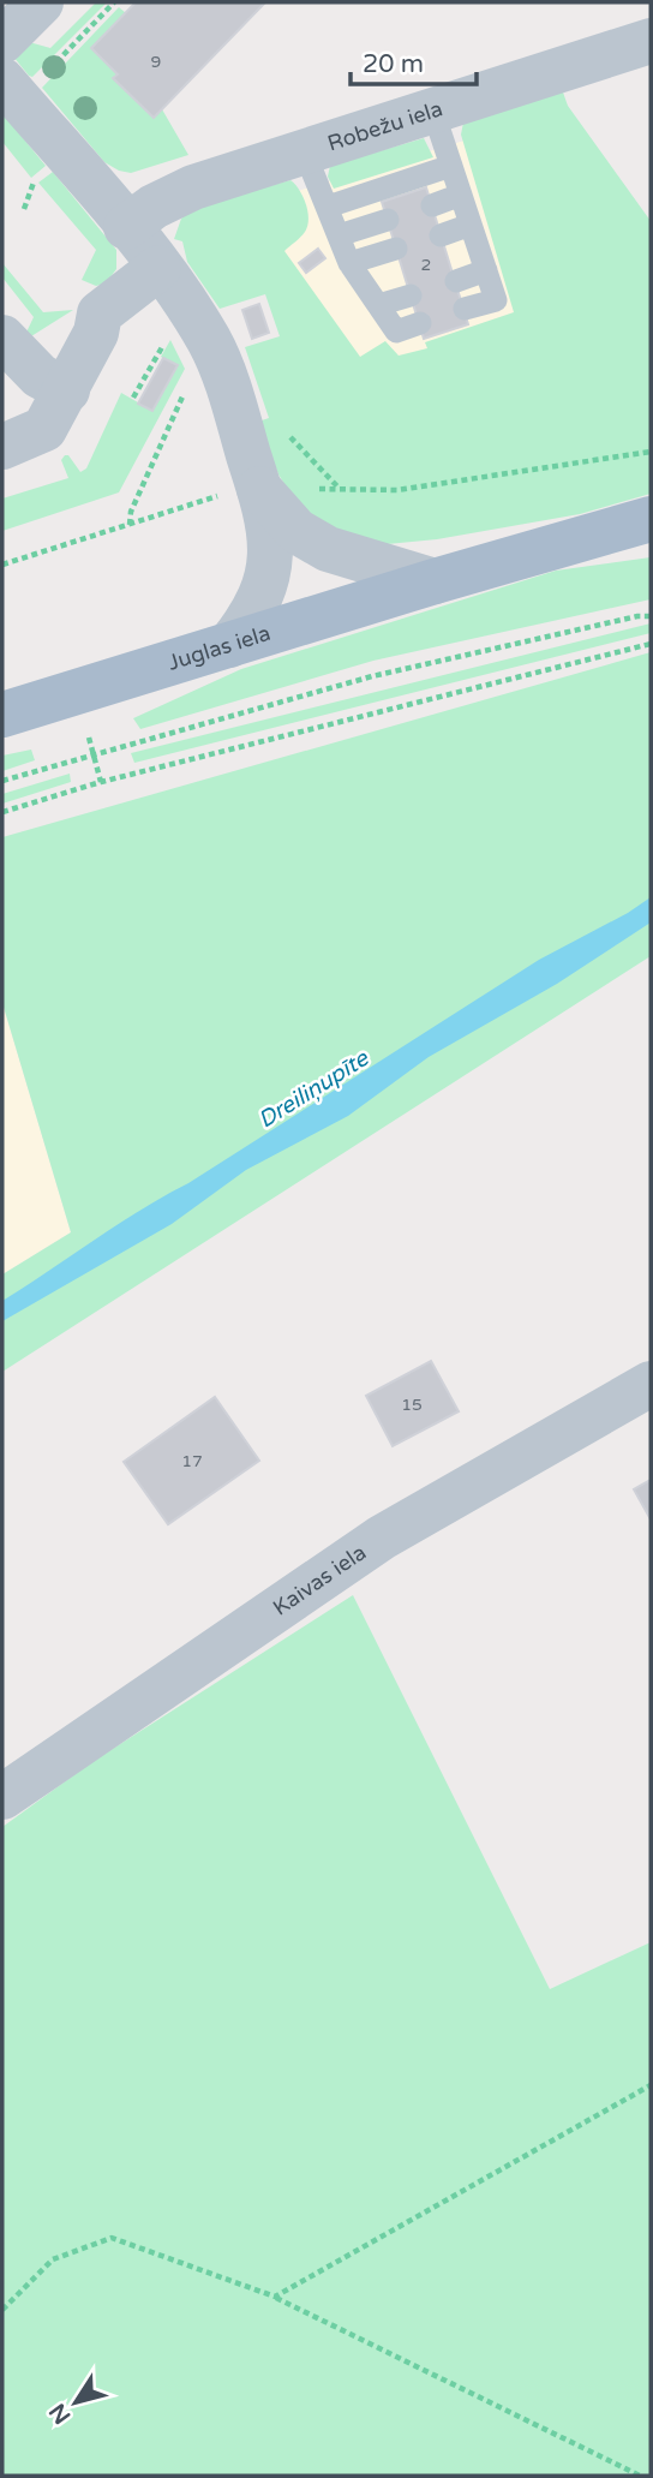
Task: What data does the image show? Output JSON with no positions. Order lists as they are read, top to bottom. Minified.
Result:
{"streets":{"main road":["Juglas iela"],"street":["Robežu iela","Kaivas iela"]},"water":["Dreiliņupīte"],"house_numbers":["9","2","15","17"],"scale_bar":"20 m","north":"bottom left"}
